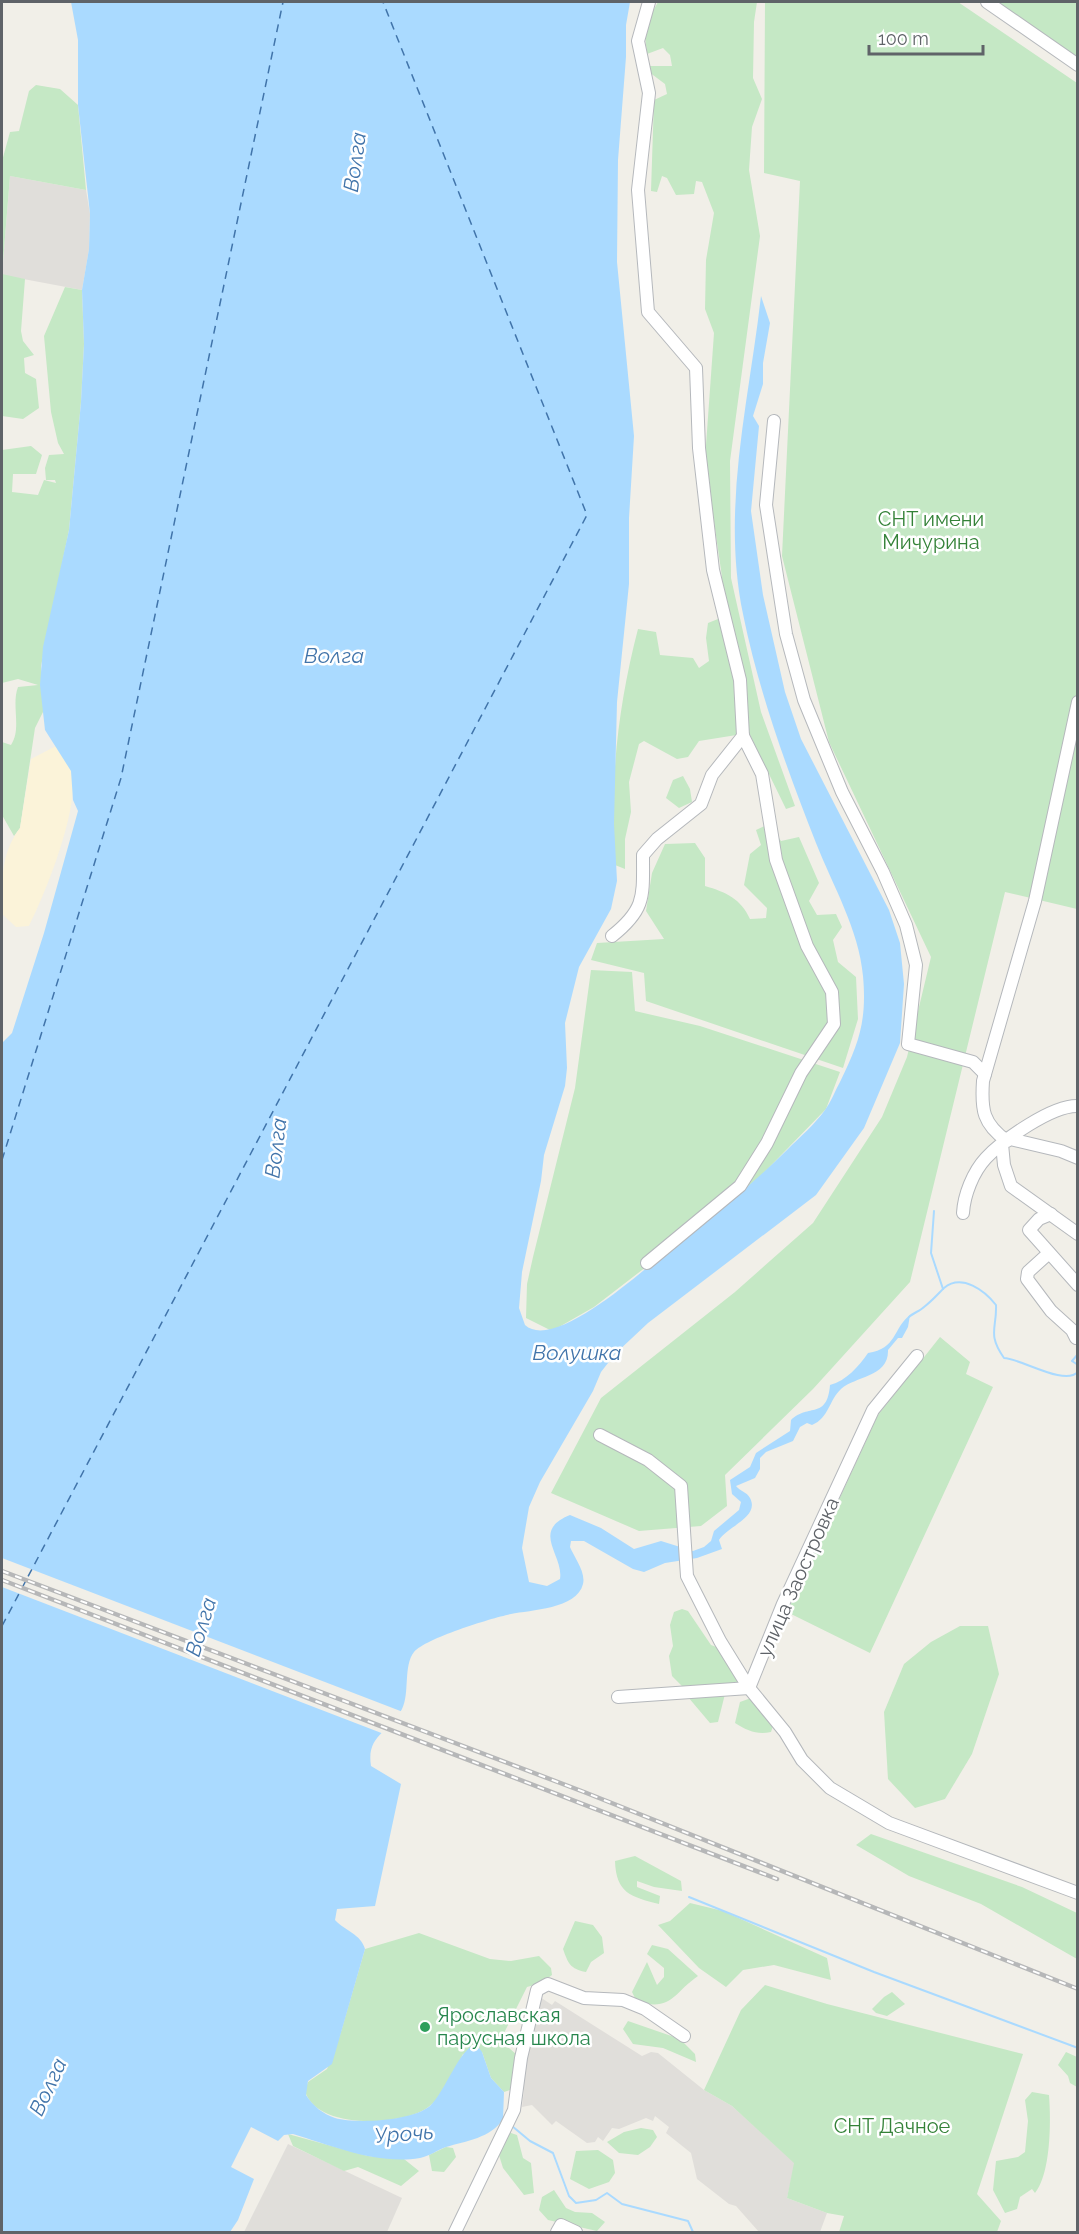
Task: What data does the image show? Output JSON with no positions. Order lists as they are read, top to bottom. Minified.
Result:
{"streets":{"street":["улица Заостровка"]},"water":["Волга","Волушка","Урочь"],"parks":["СНТ имени Мичурина","СНТ Дачное"],"places":["Ярославская парусная школа"],"scale_bar":"100 m"}
